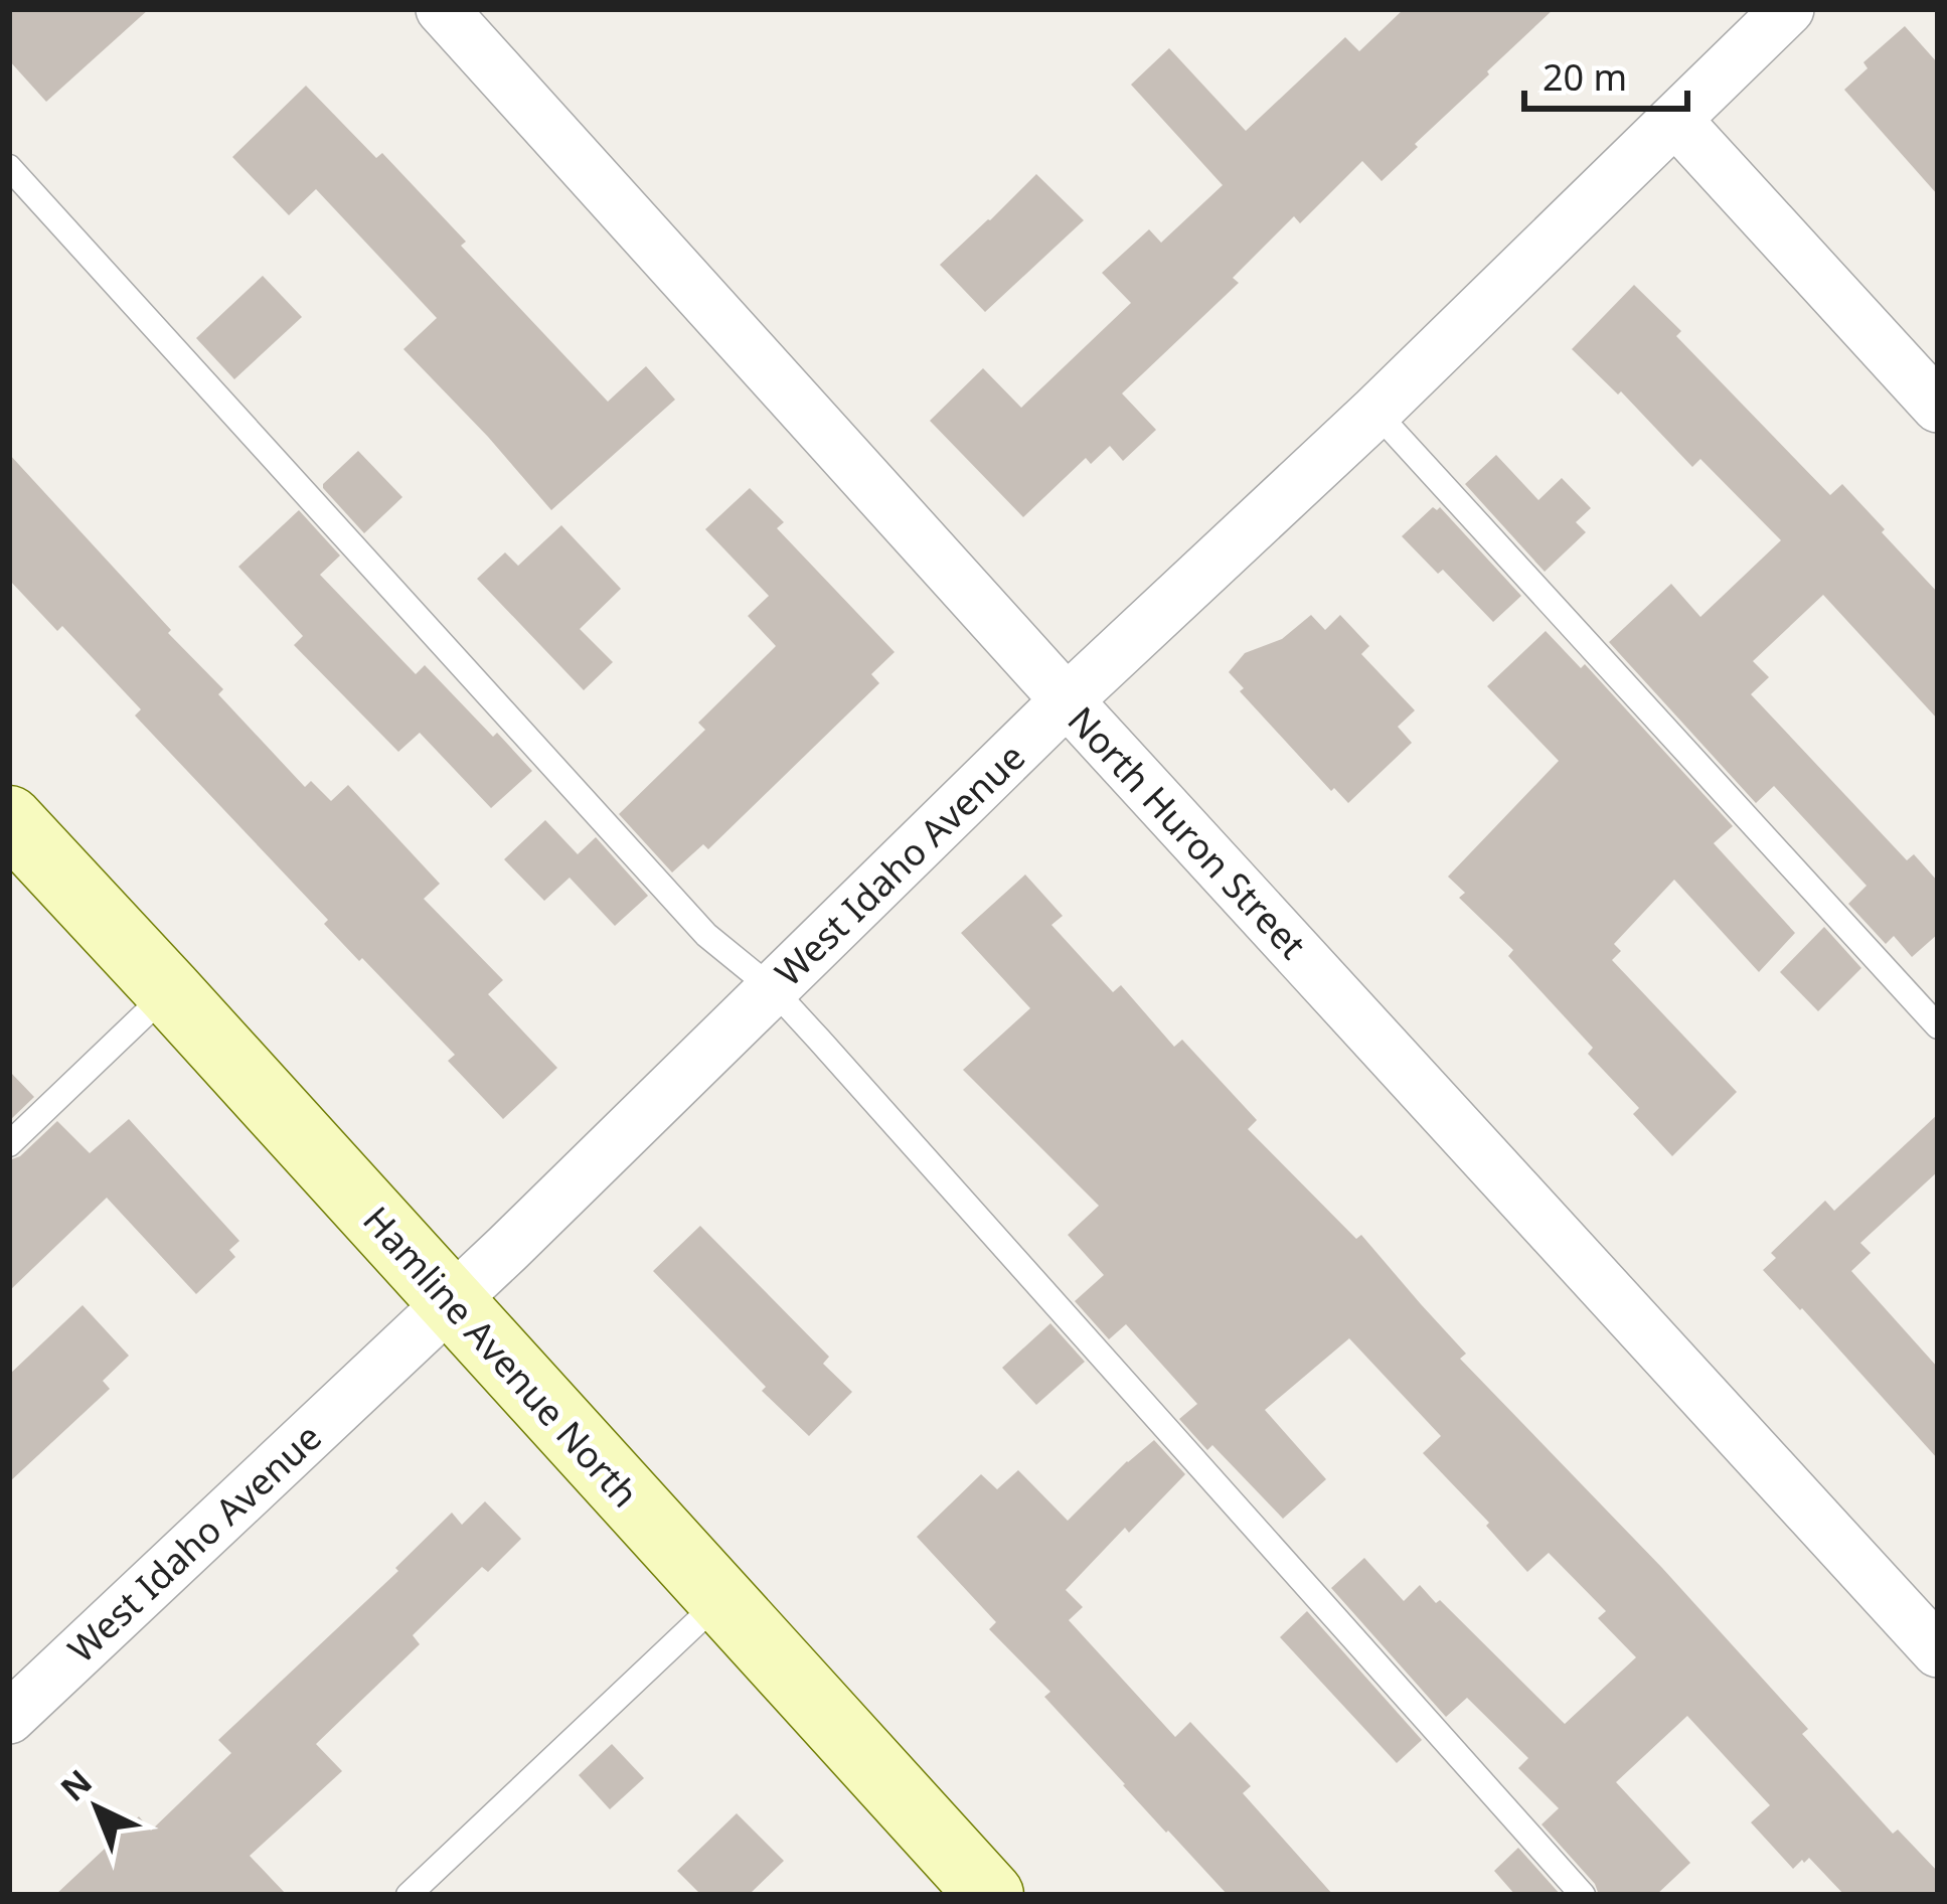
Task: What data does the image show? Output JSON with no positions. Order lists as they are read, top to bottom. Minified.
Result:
{"streets":{"street":["North Huron Street","West Idaho Avenue","Hamline Avenue North"]},"crossings":[["North Huron Street","West Idaho Avenue"],["West Idaho Avenue","Hamline Avenue North"]],"scale_bar":"20 m","north":"top left"}
